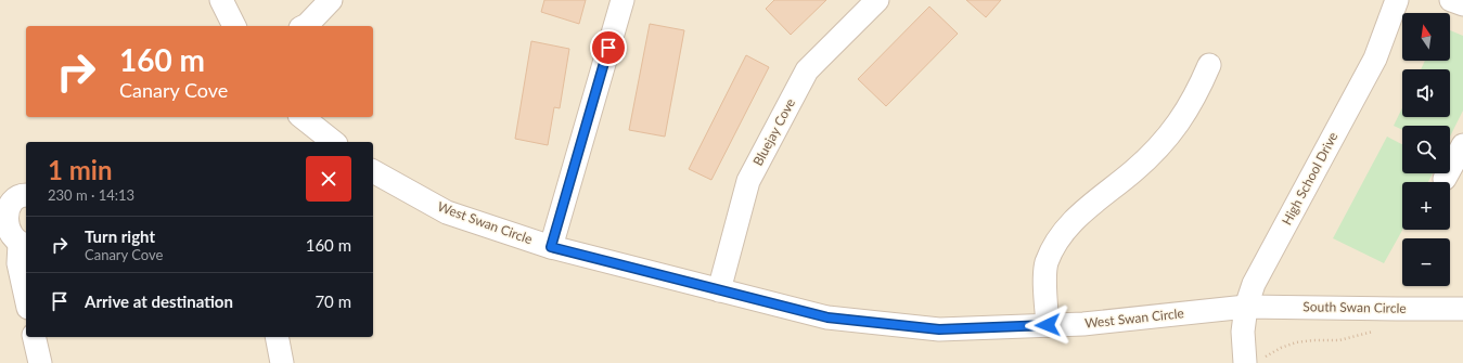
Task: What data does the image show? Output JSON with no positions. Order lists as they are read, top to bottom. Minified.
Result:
{"streets":{"street":["Bluejay Cove","High School Drive","West Swan Circle","South Swan Circle"]},"crossings":[["Bluejay Cove","West Swan Circle"],["High School Drive","West Swan Circle"],["High School Drive","South Swan Circle"],["West Swan Circle","South Swan Circle"]],"north":"top","page":{"map_buttons":["+","−"],"turn":["160 m","Canary Cove"],"heading":["1 min","230 m · 14:13"],"list":[{"name":"Turn right","note":"Canary Cove","value":"160 m"},{"name":"Arrive at destination","value":"70 m"}]}}
